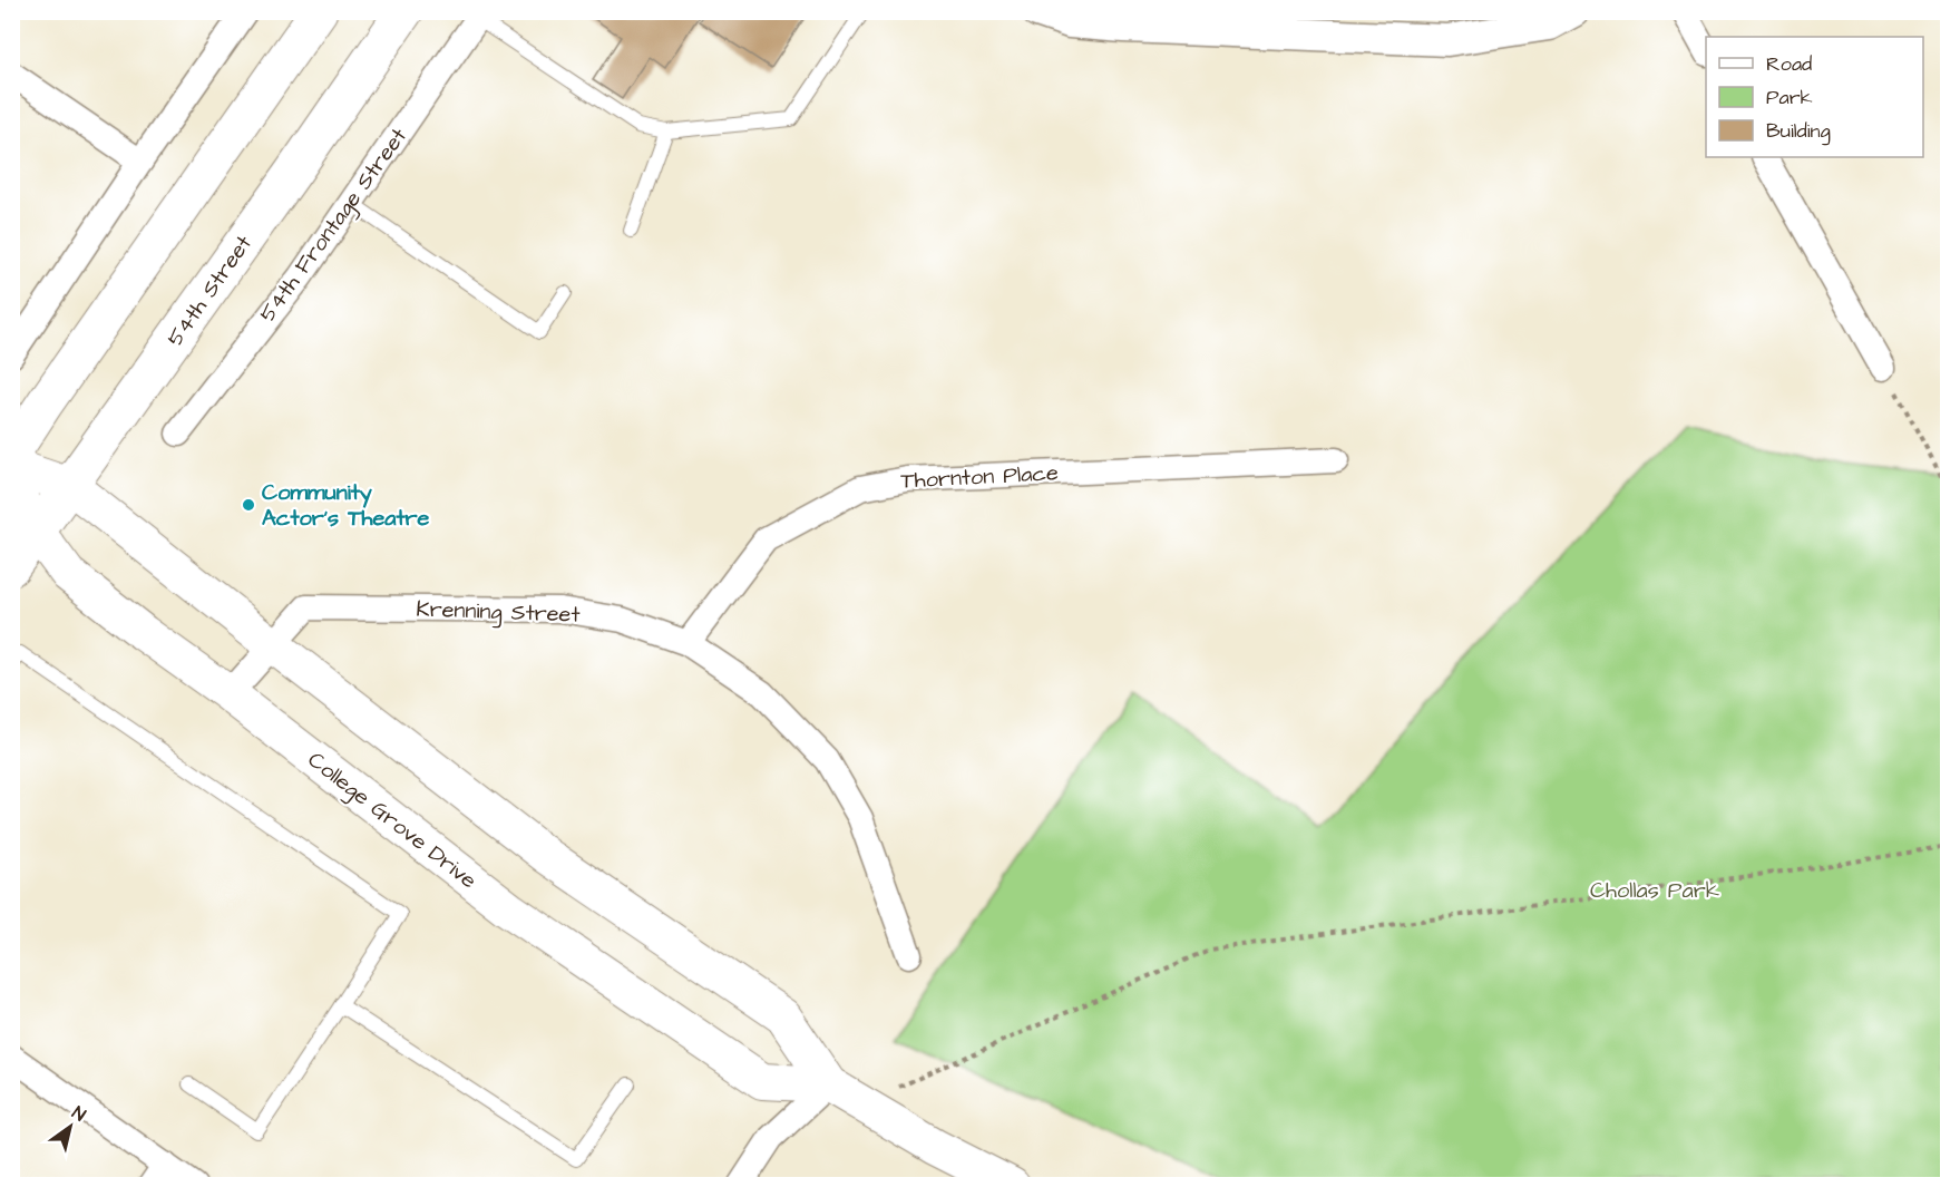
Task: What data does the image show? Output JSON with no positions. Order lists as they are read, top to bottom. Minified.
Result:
{"streets":{"main road":["54th Street","College Grove Drive"],"street":["54th Frontage Street","Thornton Place","Krenning Street"]},"crossings":[["54th Street","College Grove Drive"],["Thornton Place","Krenning Street"],["Krenning Street","College Grove Drive"]],"parks":["Chollas Park"],"places":["Community Actor's Theatre"],"legend":["Road","Park","Building"],"north":"top right"}
